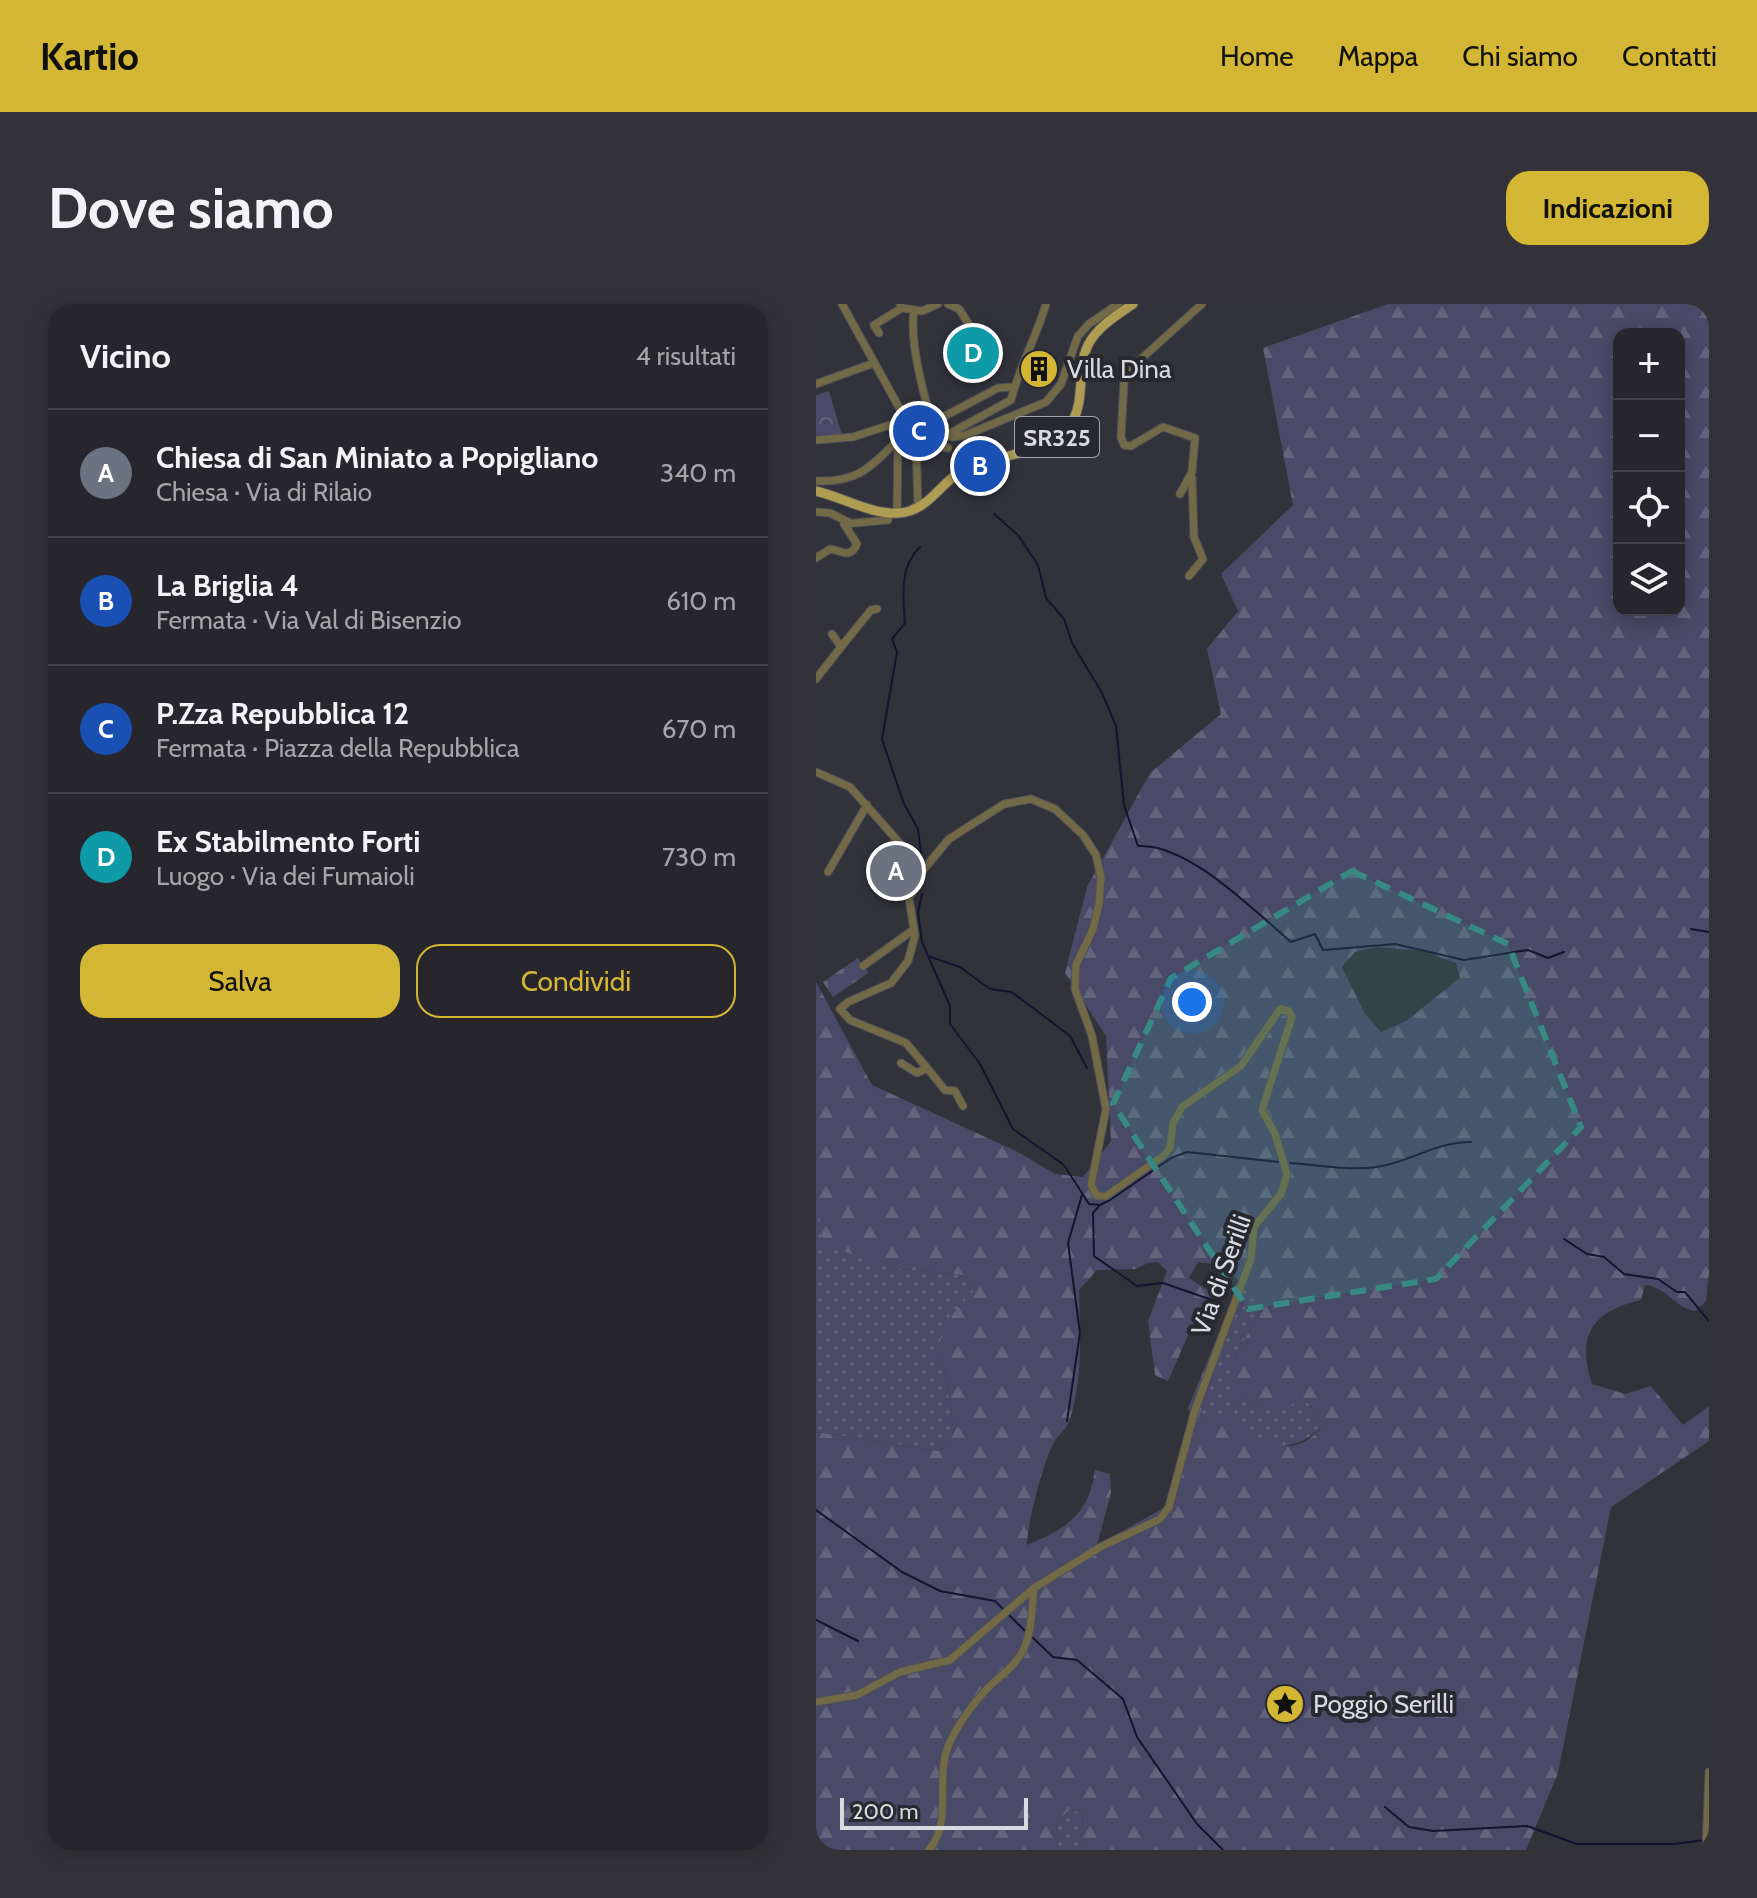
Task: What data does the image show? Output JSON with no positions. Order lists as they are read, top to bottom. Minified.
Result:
{"streets":{"main road":["SR325"],"street":["Via di Serilli"]},"places":{"building":["Villa Dina"],"place":["Poggio Serilli"]},"scale_bar":"200 m","page":{"header":"Kartio","nav":["Home","Mappa","Chi siamo","Contatti"],"buttons":["Indicazioni",["Salva","Condividi"]],"title":"Dove siamo","heading":["Vicino","4 risultati"],"pins":["D","C","B","A"],"map_buttons":["+","−"],"list":[{"mark":"A","name":"Chiesa di San Miniato a Popigliano","note":"Chiesa · Via di Rilaio","value":"340 m"},{"mark":"B","name":"La Briglia 4","note":"Fermata · Via Val di Bisenzio","value":"610 m"},{"mark":"C","name":"P.Zza Repubblica 12","note":"Fermata · Piazza della Repubblica","value":"670 m"},{"mark":"D","name":"Ex Stabilmento Forti","note":"Luogo · Via dei Fumaioli","value":"730 m"}],"scale":"200 m"}}
